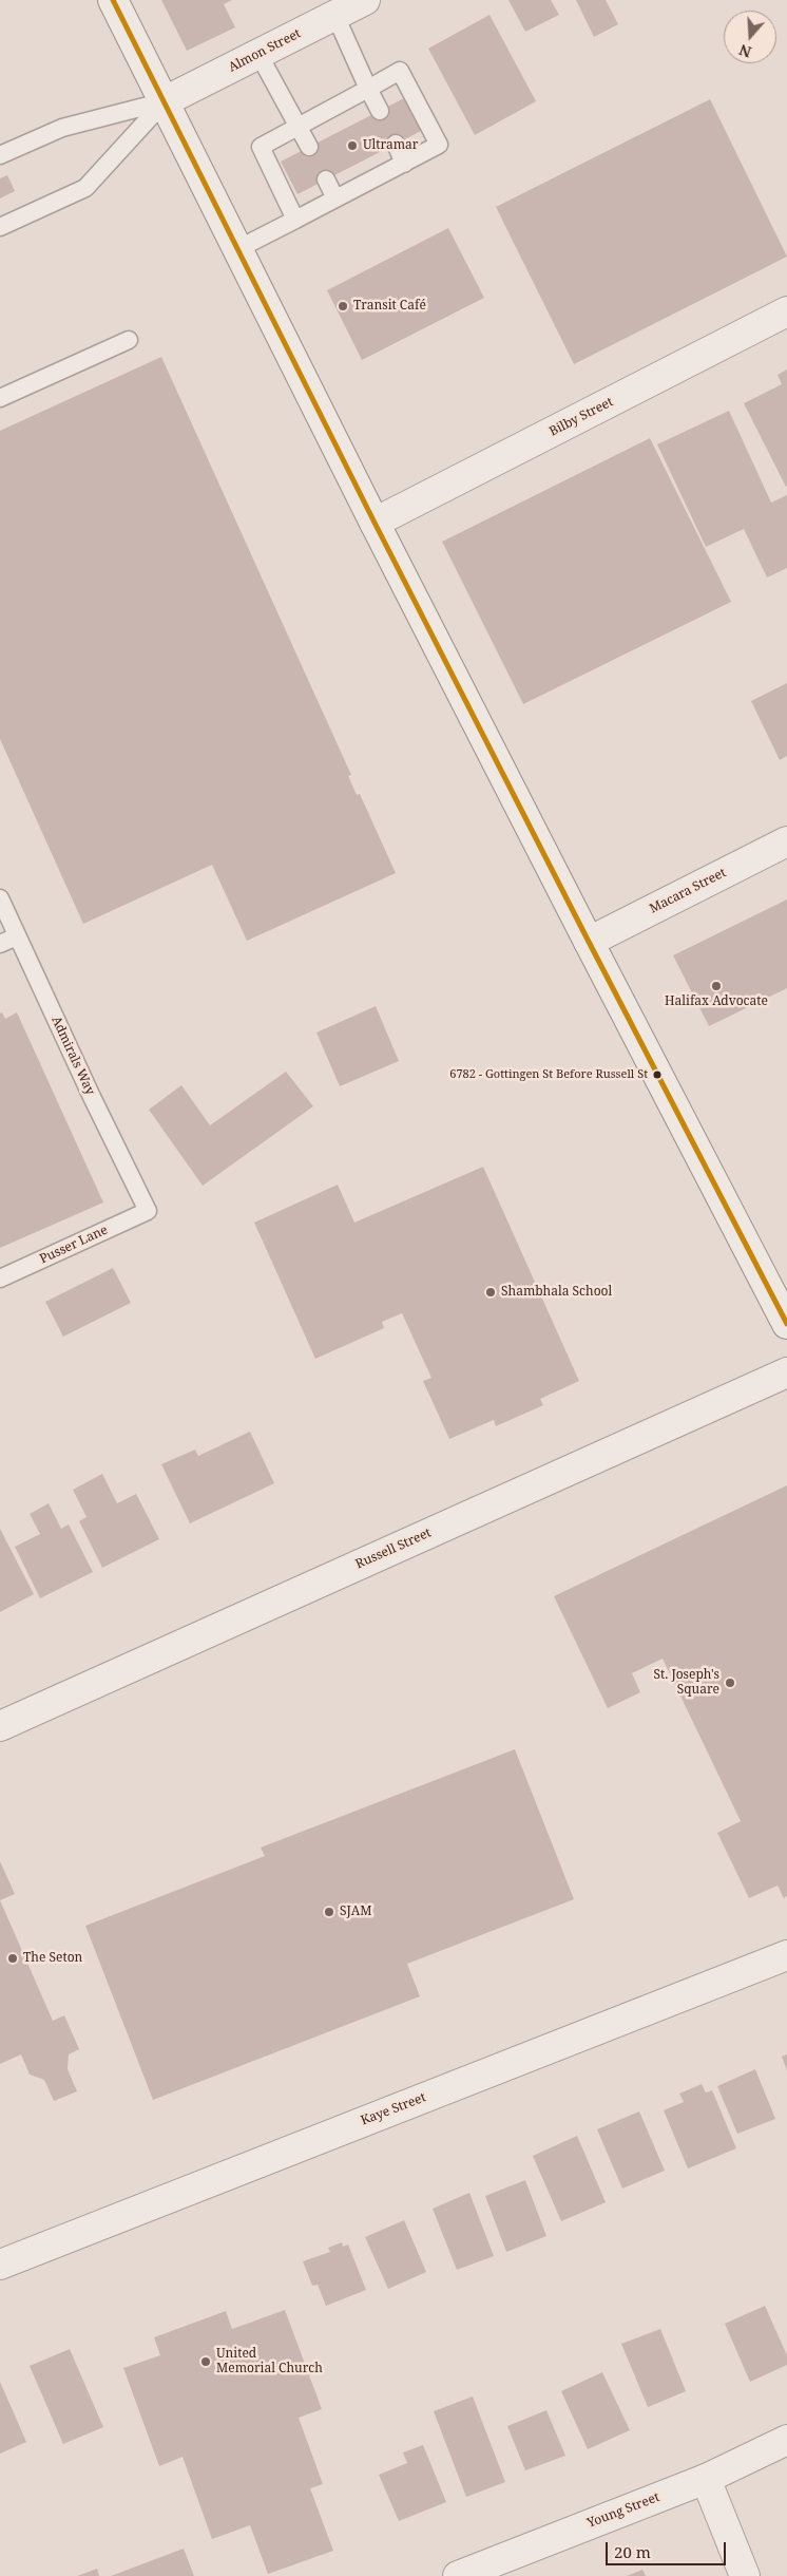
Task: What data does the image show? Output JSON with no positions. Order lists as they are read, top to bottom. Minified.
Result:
{"streets":{"street":["Almon Street","Bilby Street","Macara Street","Russell Street","Kaye Street","Young Street"],"lane":["Admirals Way","Pusser Lane"]},"crossings":[["Admirals Way","Pusser Lane"]],"places":["Ultramar","Transit Café","Halifax Advocate","6782 - Gottingen St Before Russell St","Shambhala School","St. Joseph's Square","SJAM","The Seton","United Memorial Church"],"scale_bar":"20 m","north":"bottom"}
